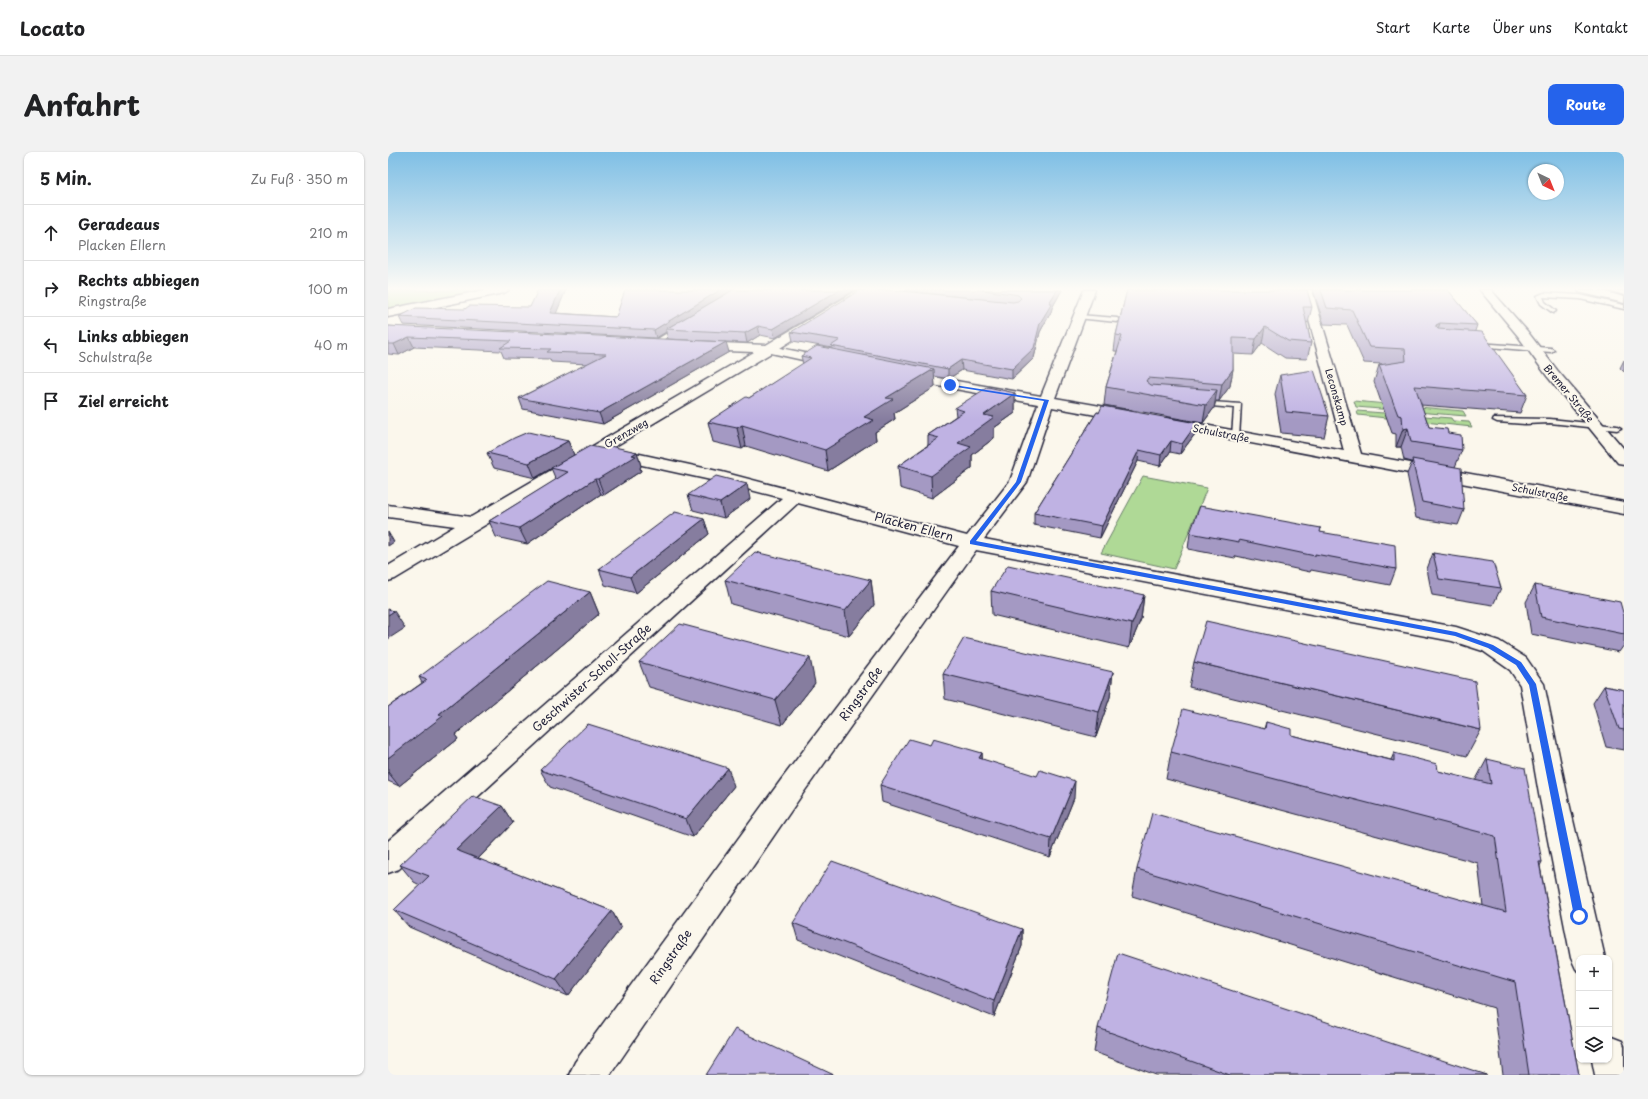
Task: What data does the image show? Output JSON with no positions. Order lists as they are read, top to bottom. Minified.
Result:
{"streets":{"street":["Bremer Straße","Leconskamp","Grenzweg","Schulstraße","Placken Ellern","Geschwister-Scholl-Straße","Ringstraße"]},"crossings":[["Leconskamp","Schulstraße"],["Grenzweg","Placken Ellern"],["Schulstraße","Ringstraße"],["Placken Ellern","Geschwister-Scholl-Straße"],["Placken Ellern","Ringstraße"]],"north":"bottom right","page":{"header":"Locato","nav":["Start","Karte","Über uns","Kontakt"],"title":"Anfahrt","buttons":"Route","heading":["5 Min.","Zu Fuß · 350 m"],"list":[["Geradeaus","Placken Ellern","210 m"],["Rechts abbiegen","Ringstraße","100 m"],["Links abbiegen","Schulstraße","40 m"],"Ziel erreicht"],"map_buttons":["+","−"]}}
